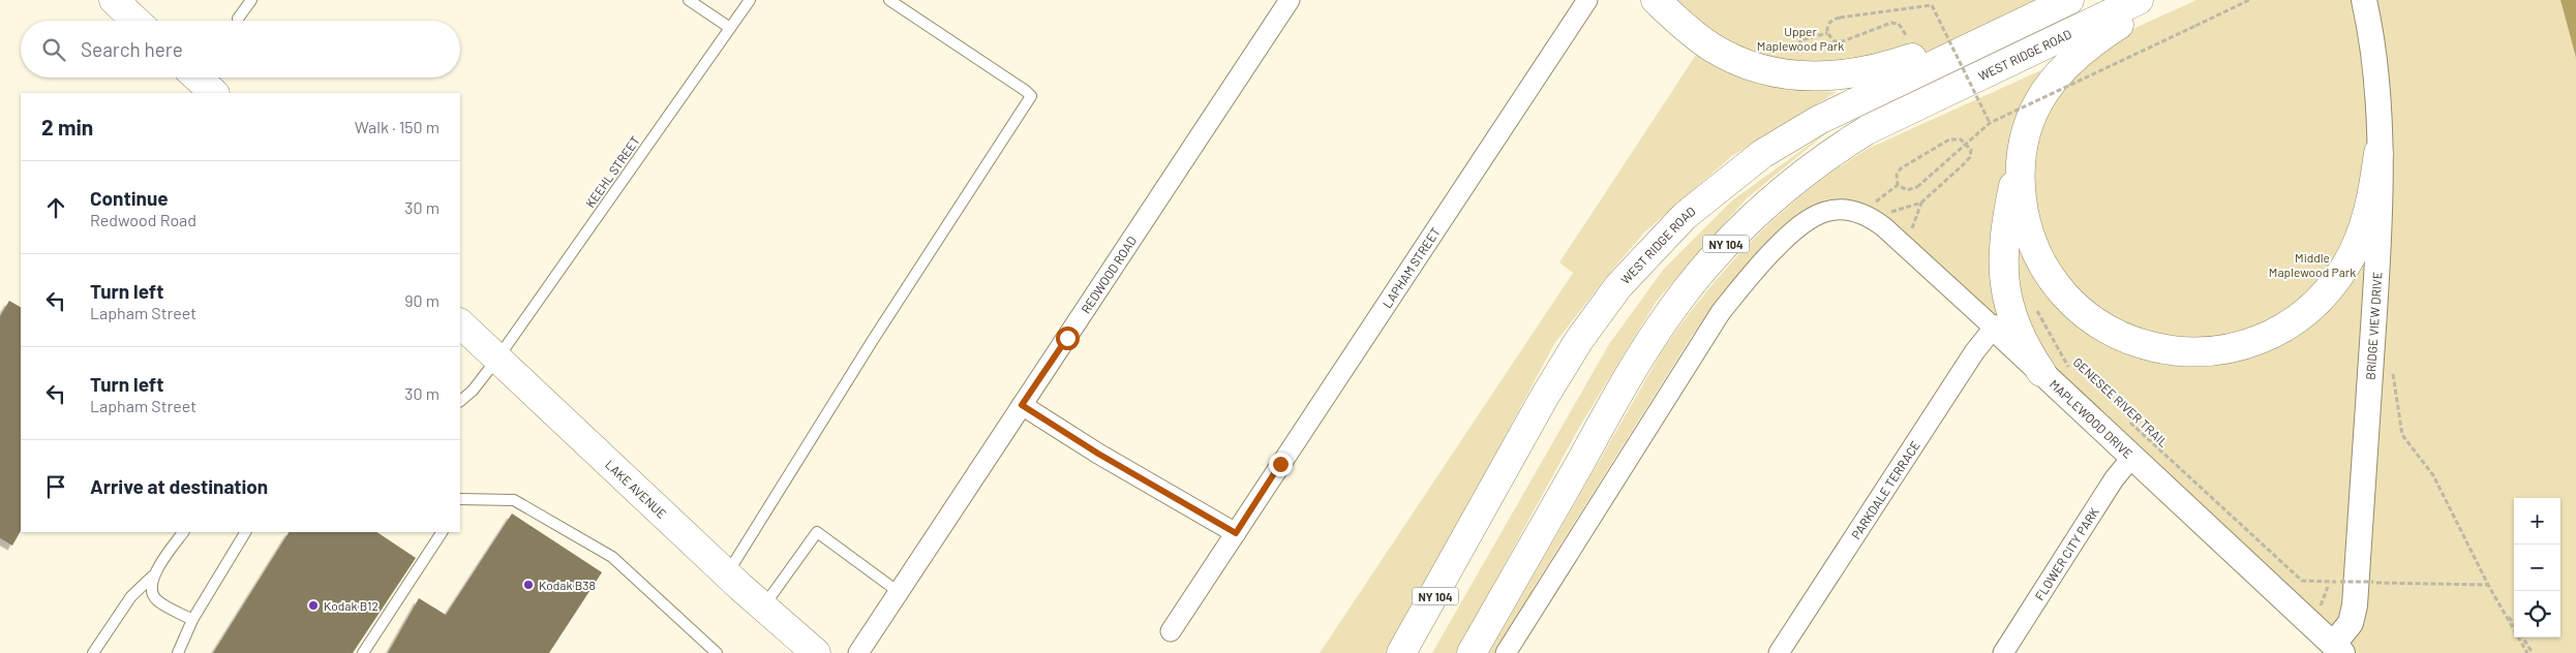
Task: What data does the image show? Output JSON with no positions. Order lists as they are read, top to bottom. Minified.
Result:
{"streets":{"main road":["WEST RIDGE ROAD","NY 104","LAKE AVENUE"],"street":["LAPHAM STREET","REDWOOD ROAD","BRIDGE VIEW DRIVE","MAPLEWOOD DRIVE","PARKDALE TERRACE","FLOWER CITY PARK"],"lane":["KEEHL STREET"],"path":["GENESEE RIVER TRAIL"]},"crossings":[["KEEHL STREET","LAKE AVENUE"],["BRIDGE VIEW DRIVE","MAPLEWOOD DRIVE"],["MAPLEWOOD DRIVE","PARKDALE TERRACE"],["MAPLEWOOD DRIVE","FLOWER CITY PARK"]],"parks":["Upper Maplewood Park","Middle Maplewood Park"],"places":["Kodak B38","Kodak B12"],"page":{"search":"Search here","heading":["2 min","Walk · 150 m"],"list":[["Continue","Redwood Road","30 m"],["Turn left","Lapham Street","90 m"],["Turn left","Lapham Street","30 m"],"Arrive at destination"],"map_buttons":["+","−"]}}
